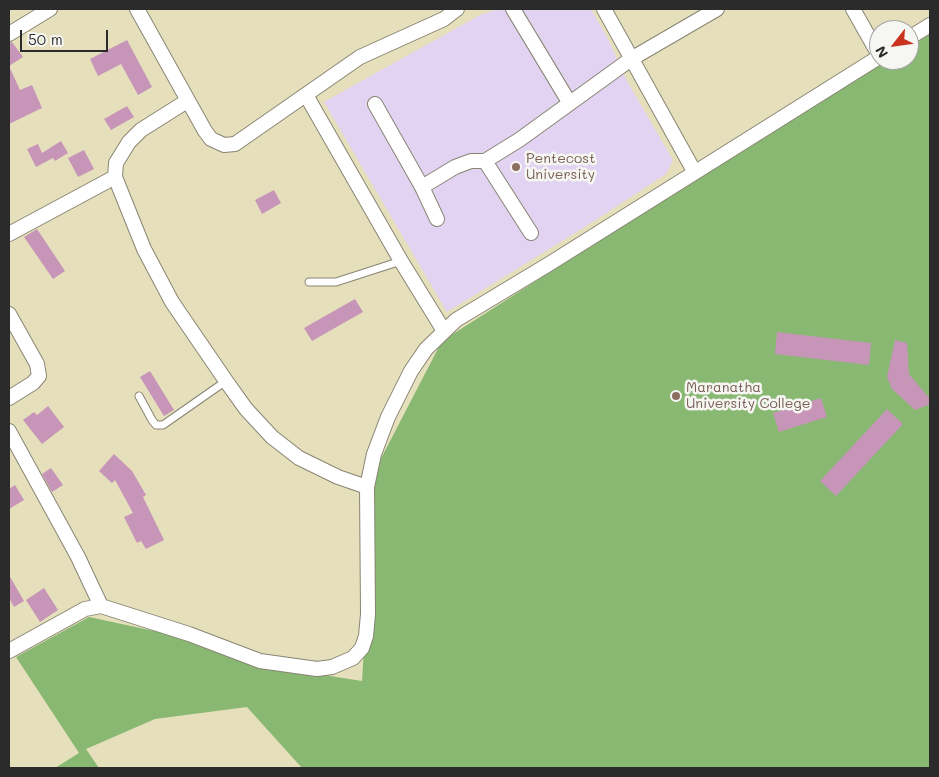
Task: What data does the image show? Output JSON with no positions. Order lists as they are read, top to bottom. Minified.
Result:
{"places":["Pentecost University","Maranatha University College"],"scale_bar":"50 m","north":"bottom left"}
